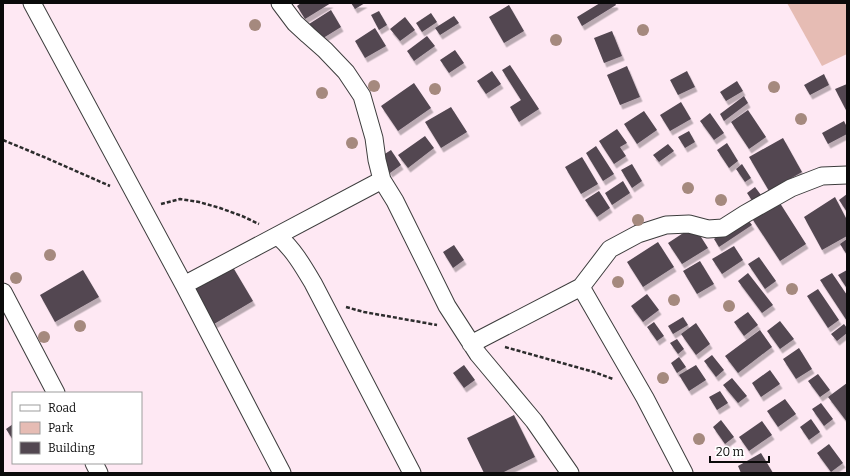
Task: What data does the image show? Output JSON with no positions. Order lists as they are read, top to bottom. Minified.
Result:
{"legend":["Road","Park","Building"],"scale_bar":"20 m"}
